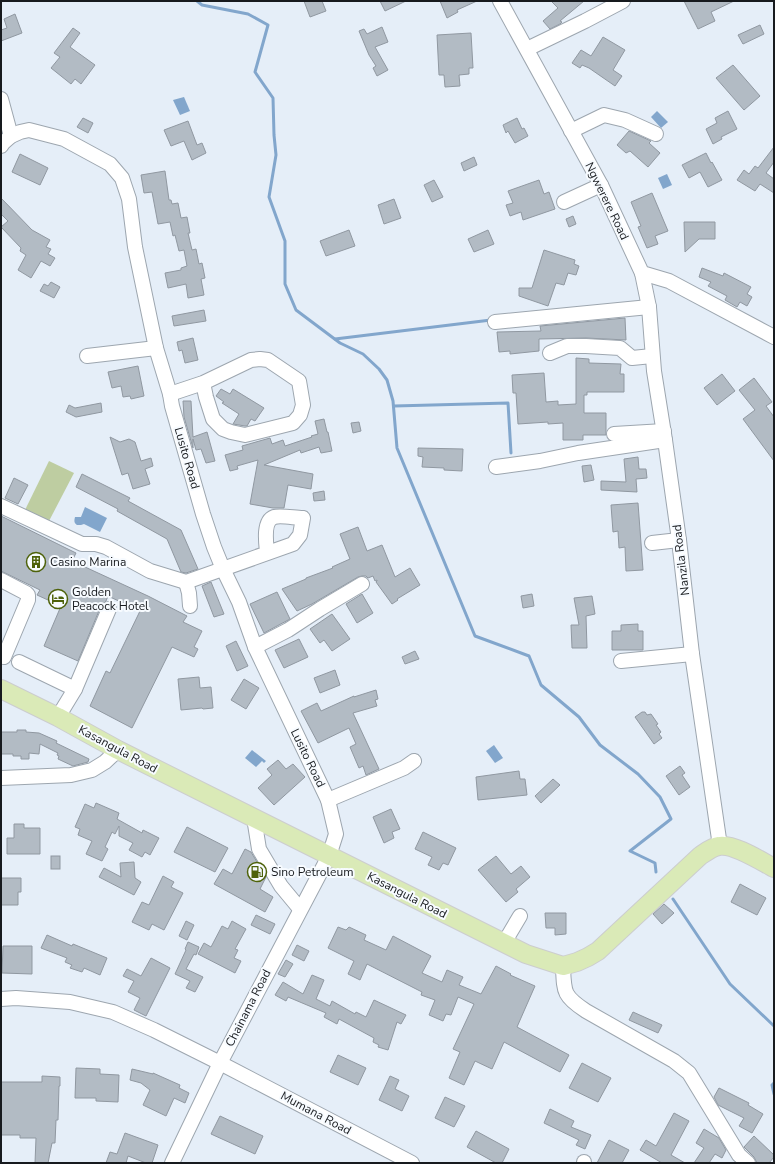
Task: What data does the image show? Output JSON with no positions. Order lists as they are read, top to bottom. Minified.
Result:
{"streets":{"main road":["Kasangula Road"],"street":["Ngwerere Road","Lusito Road","Nanzila Road","Chainama Road","Mumana Road"]},"crossings":[["Ngwerere Road","Nanzila Road"],["Lusito Road","Kasangula Road"],["Lusito Road","Chainama Road"],["Kasangula Road","Chainama Road"],["Chainama Road","Mumana Road"]],"places":{"building":["Casino Marina"],"hotel":["Golden Peacock Hotel"],"fuel station":["Sino Petroleum"]}}
